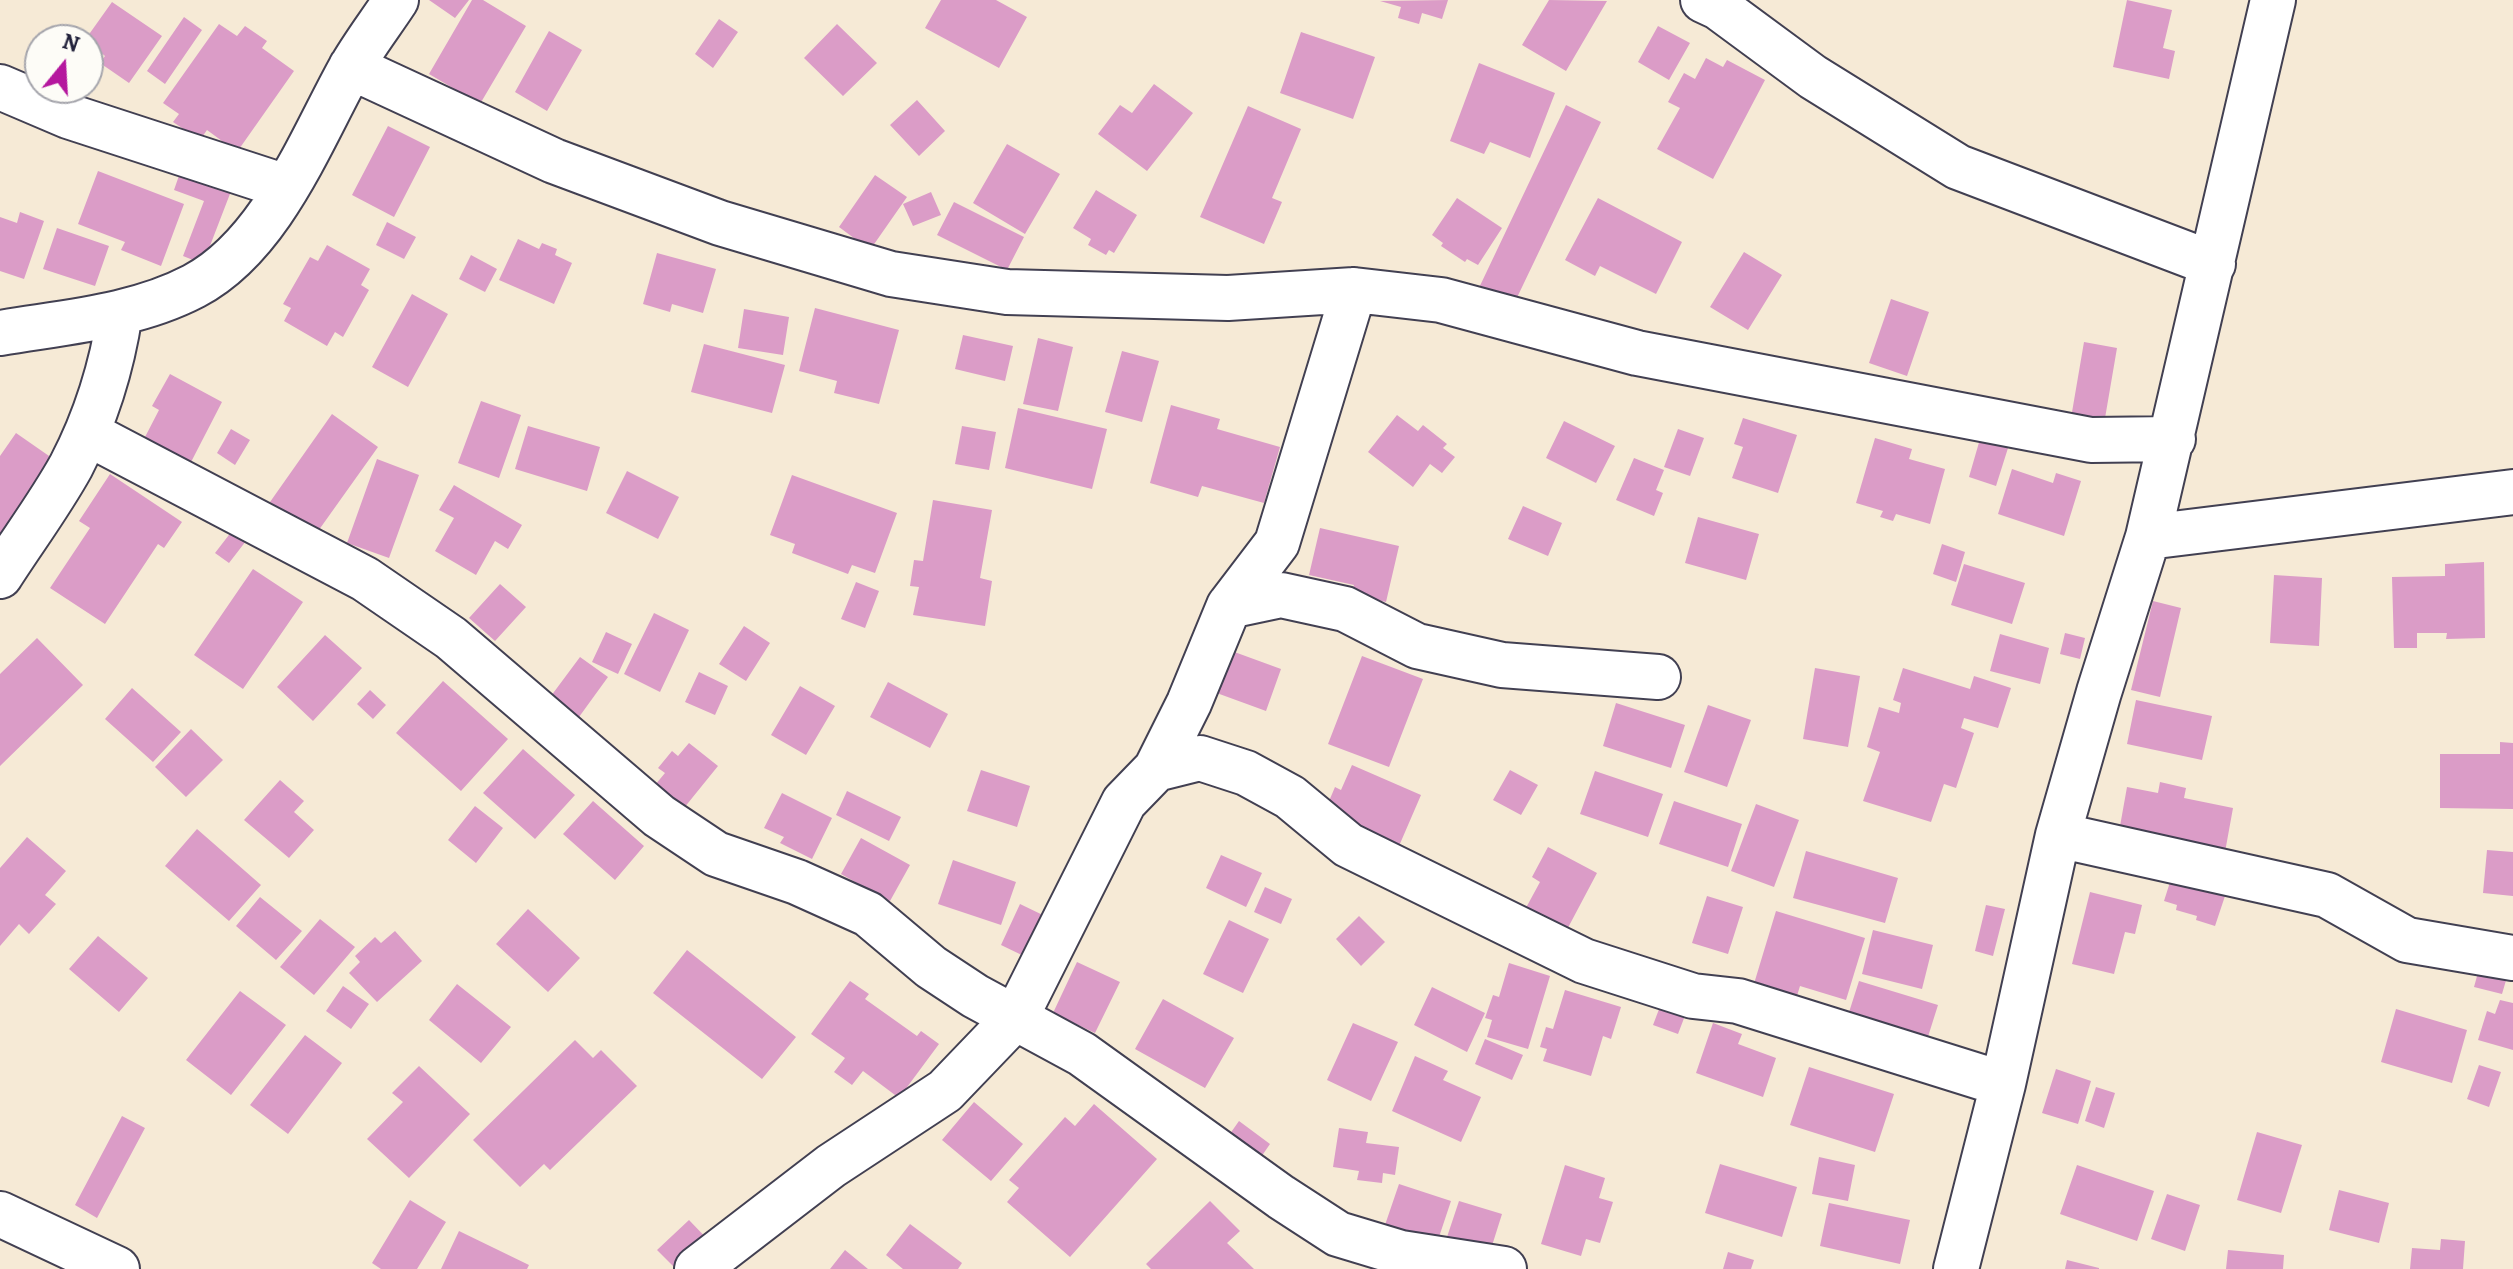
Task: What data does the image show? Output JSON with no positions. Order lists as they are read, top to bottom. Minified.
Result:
{"north":"top"}
